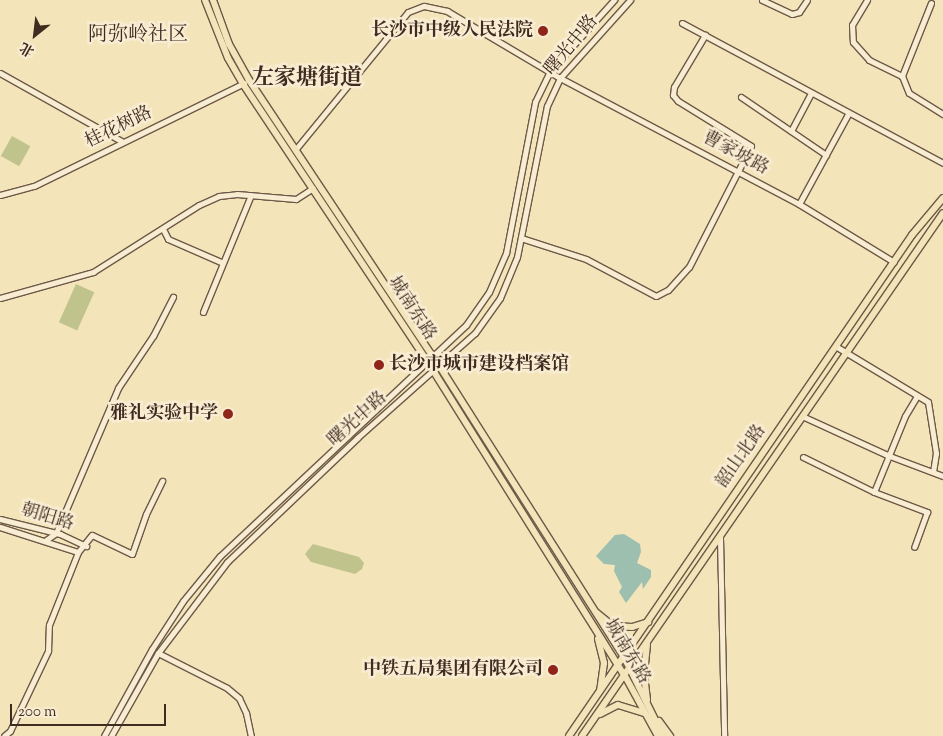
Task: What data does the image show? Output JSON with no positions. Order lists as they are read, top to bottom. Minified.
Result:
{"streets":{"main road":["城南东路","韶山北路"],"street":["曙光中路","桂花树路","曹家坡路","朝阳路"]},"crossings":[["曙光中路","曹家坡路"],["曙光中路","城南东路"],["桂花树路","城南东路"],["曹家坡路","城南东路"],["曹家坡路","韶山北路"],["城南东路","韶山北路"]],"districts":["阿弥岭社区","左家塘街道"],"places":["长沙市中级人民法院","长沙市城市建设档案馆","雅礼实验中学","中铁五局集团有限公司"],"scale_bar":"200 m","north":"bottom left"}
